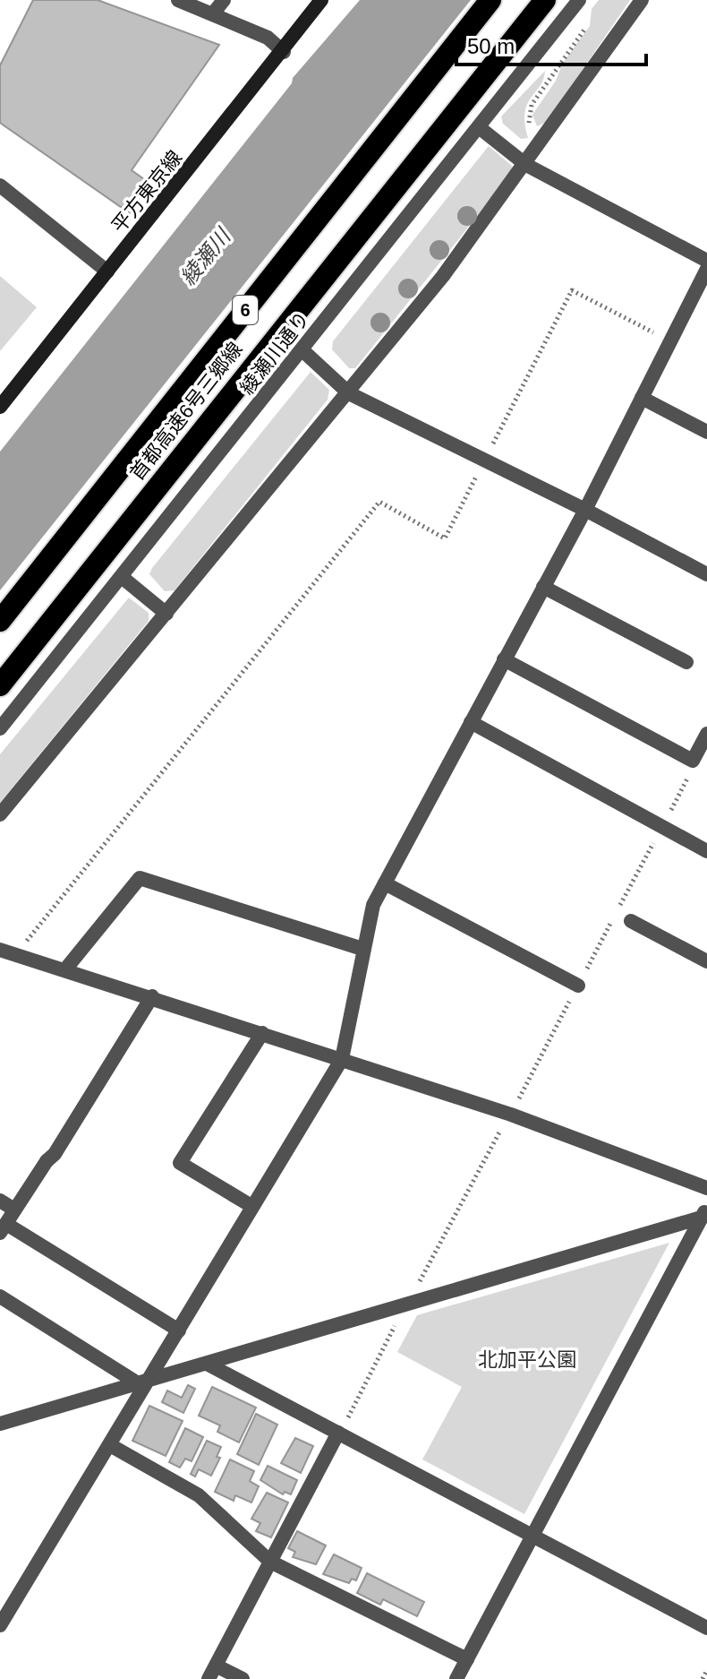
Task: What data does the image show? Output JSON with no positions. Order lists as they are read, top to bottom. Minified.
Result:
{"streets":{"highway":["6","首都高速6号三郷線"],"main road":["平方東京線"],"street":["綾瀬川通り"]},"water":["綾瀬川"],"parks":["北加平公園"],"scale_bar":"50 m"}
